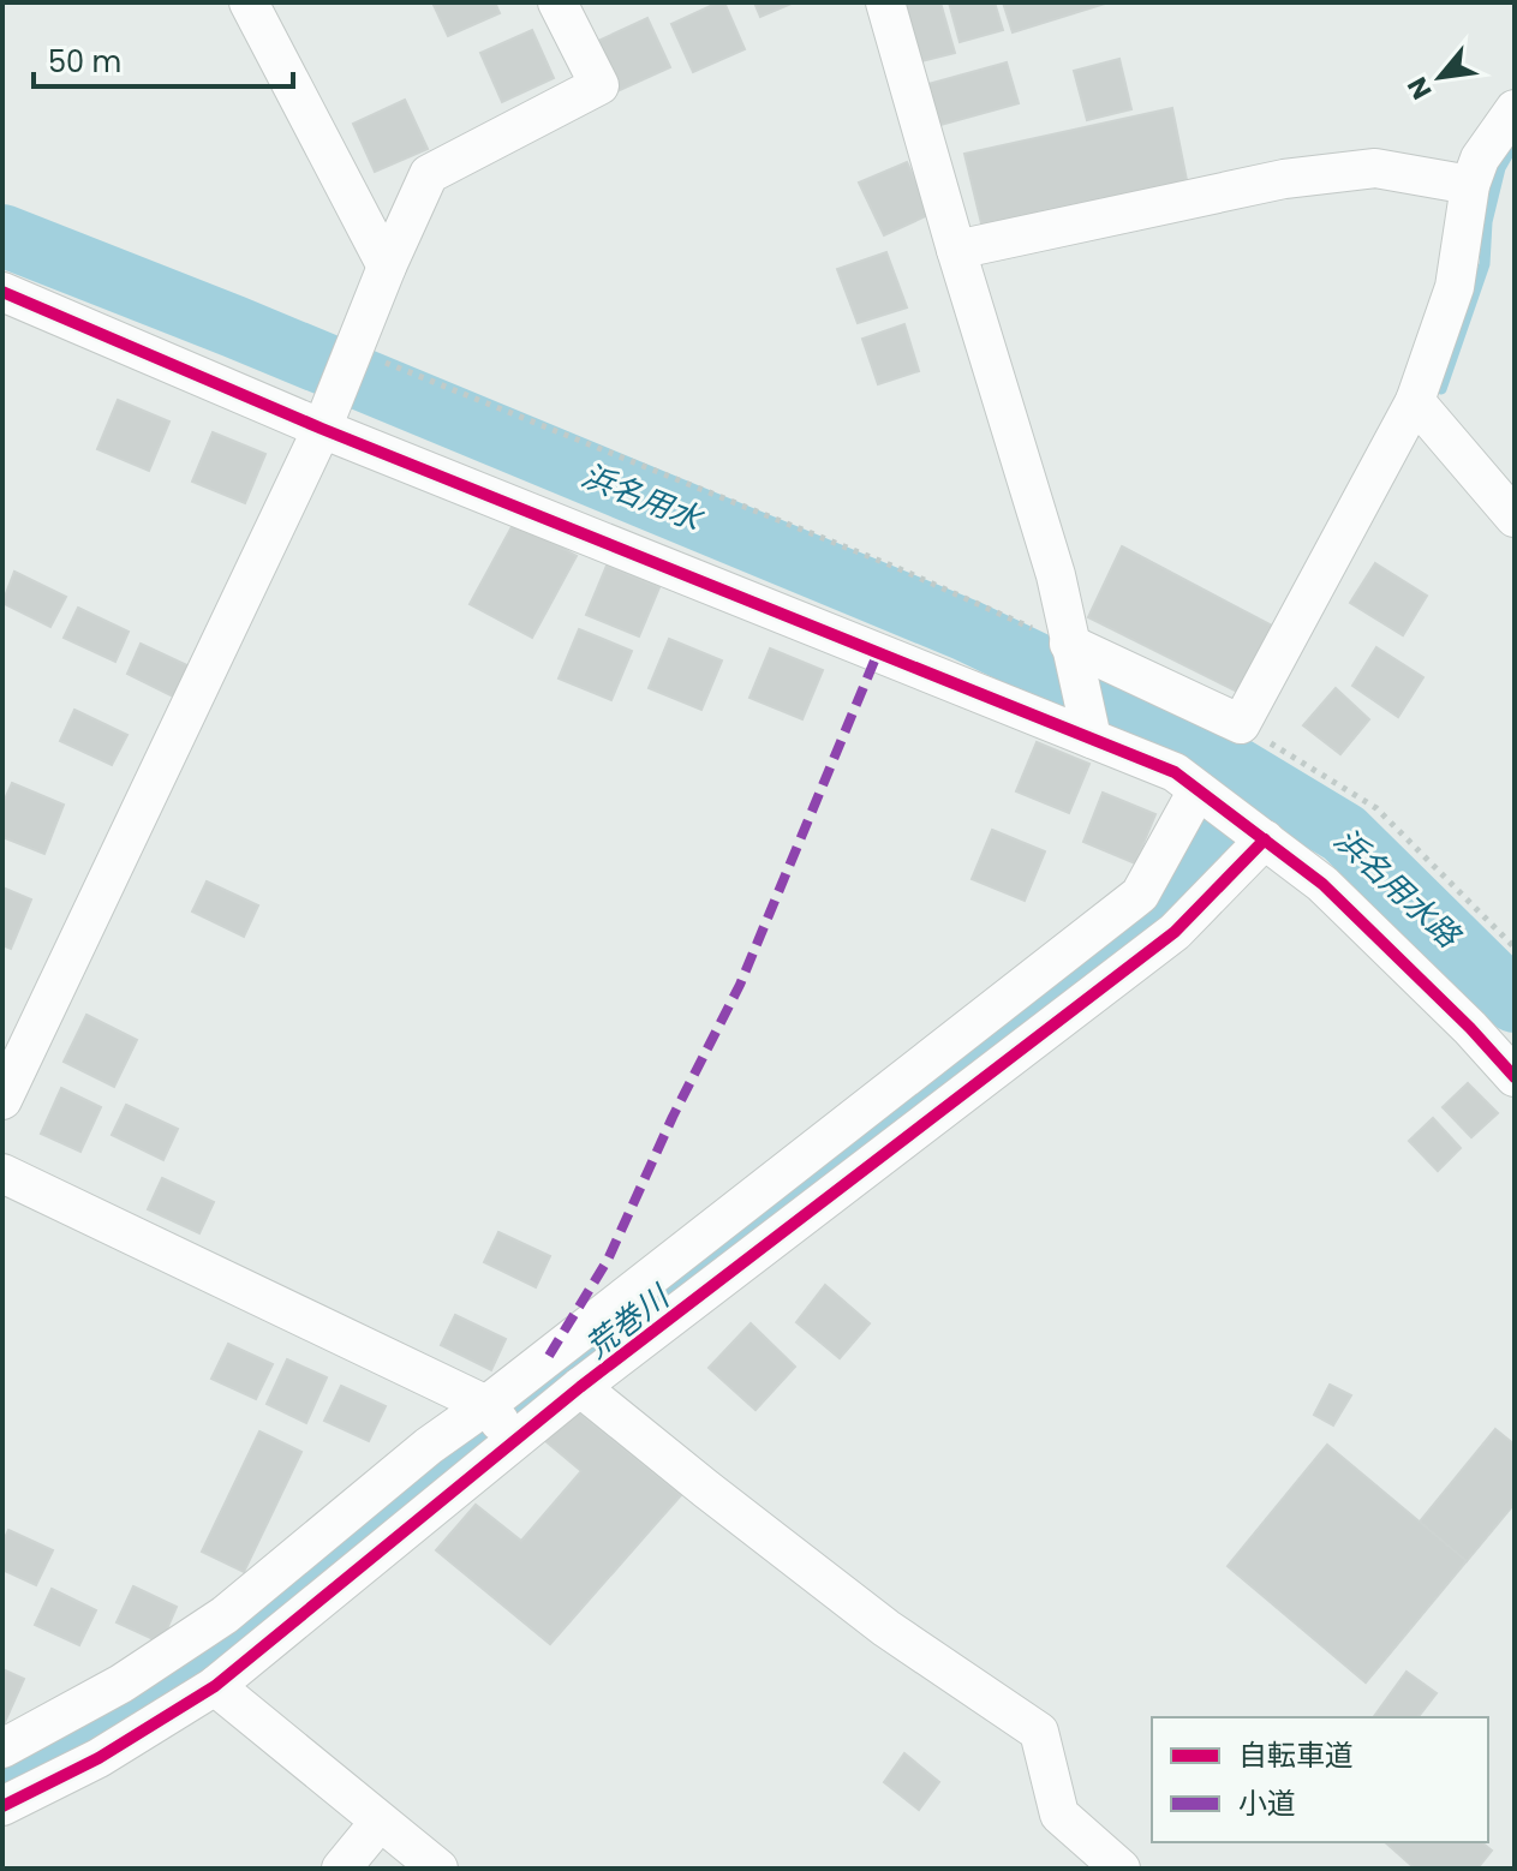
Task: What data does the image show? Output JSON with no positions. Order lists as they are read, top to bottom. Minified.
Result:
{"water":["浜名用水","浜名用水路","荒巻川"],"legend":["自転車道","小道"],"scale_bar":"50 m","north":"bottom left"}
